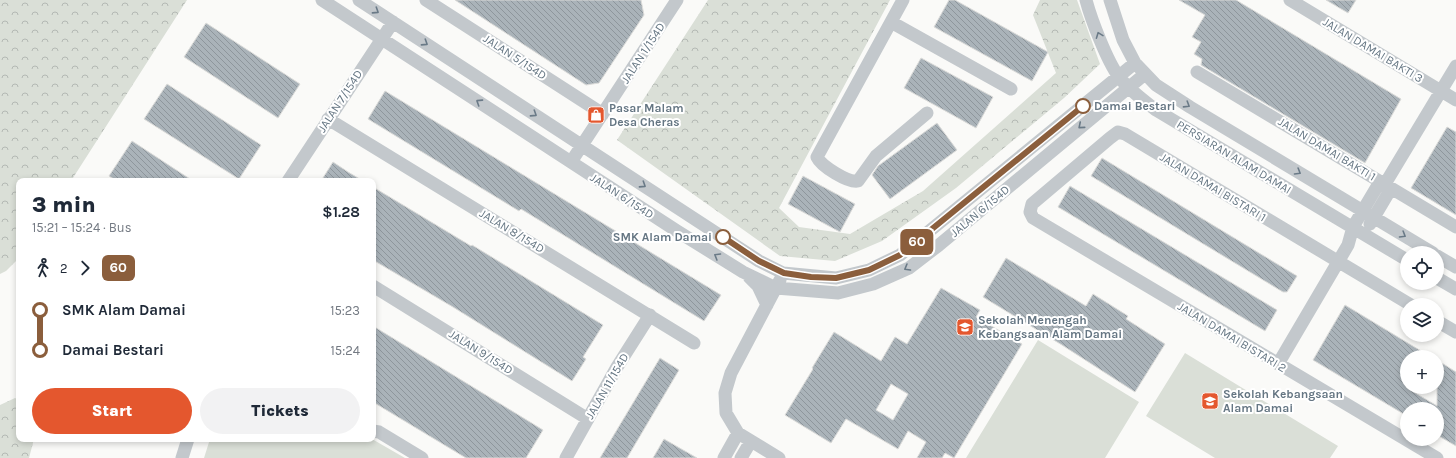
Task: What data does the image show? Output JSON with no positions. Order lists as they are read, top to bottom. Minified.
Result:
{"streets":{"street":["JALAN DAMAI BAKTI 3","JALAN 1/154D","JALAN 5/154D","JALAN 7/154D","JALAN DAMAI BAKTI 1","PERSIARAN ALAM DAMAI","JALAN DAMAI BISTARI 1","JALAN 6/154D","JALAN 8/154D","JALAN DAMAI BISTARI 2","JALAN 9/154D","JALAN 11/154D"]},"crossings":[["JALAN 1/154D","JALAN 5/154D"],["JALAN 1/154D","JALAN 6/154D"],["JALAN 7/154D","JALAN 6/154D"],["JALAN 7/154D","JALAN 8/154D"],["PERSIARAN ALAM DAMAI","JALAN 6/154D"],["JALAN DAMAI BISTARI 1","JALAN DAMAI BISTARI 2"],["JALAN 8/154D","JALAN 11/154D"],["JALAN 9/154D","JALAN 11/154D"]],"places":{"other":["Damai Bestari","SMK Alam Damai"],"shop":["Pasar Malam Desa Cheras"],"school or university":["Sekolah Menengah Kebangsaan Alam Damai","Sekolah Kebangsaan Alam Damai"]},"lines":["bus line 60"],"page":{"on_map":"60","heading":["3 min","15:21 – 15:24 · Bus","$1.28"],"map_buttons":["+","−"],"legs":["2","60"],"list":[{"name":"SMK Alam Damai","value":"15:23"},{"name":"Damai Bestari","value":"15:24"}],"buttons":["Start","Tickets"]}}
